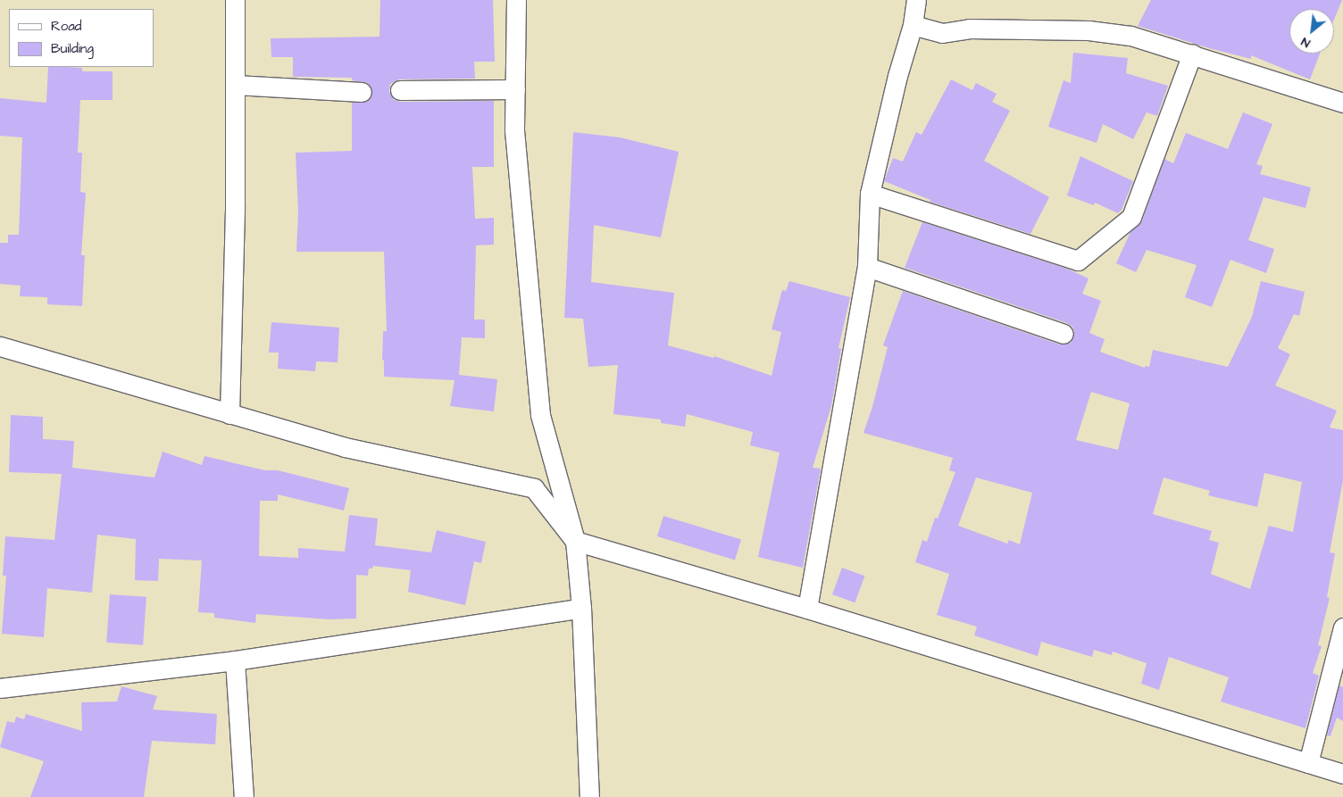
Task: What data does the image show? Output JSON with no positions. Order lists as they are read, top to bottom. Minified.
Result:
{"legend":["Road","Building"],"north":"bottom left"}
